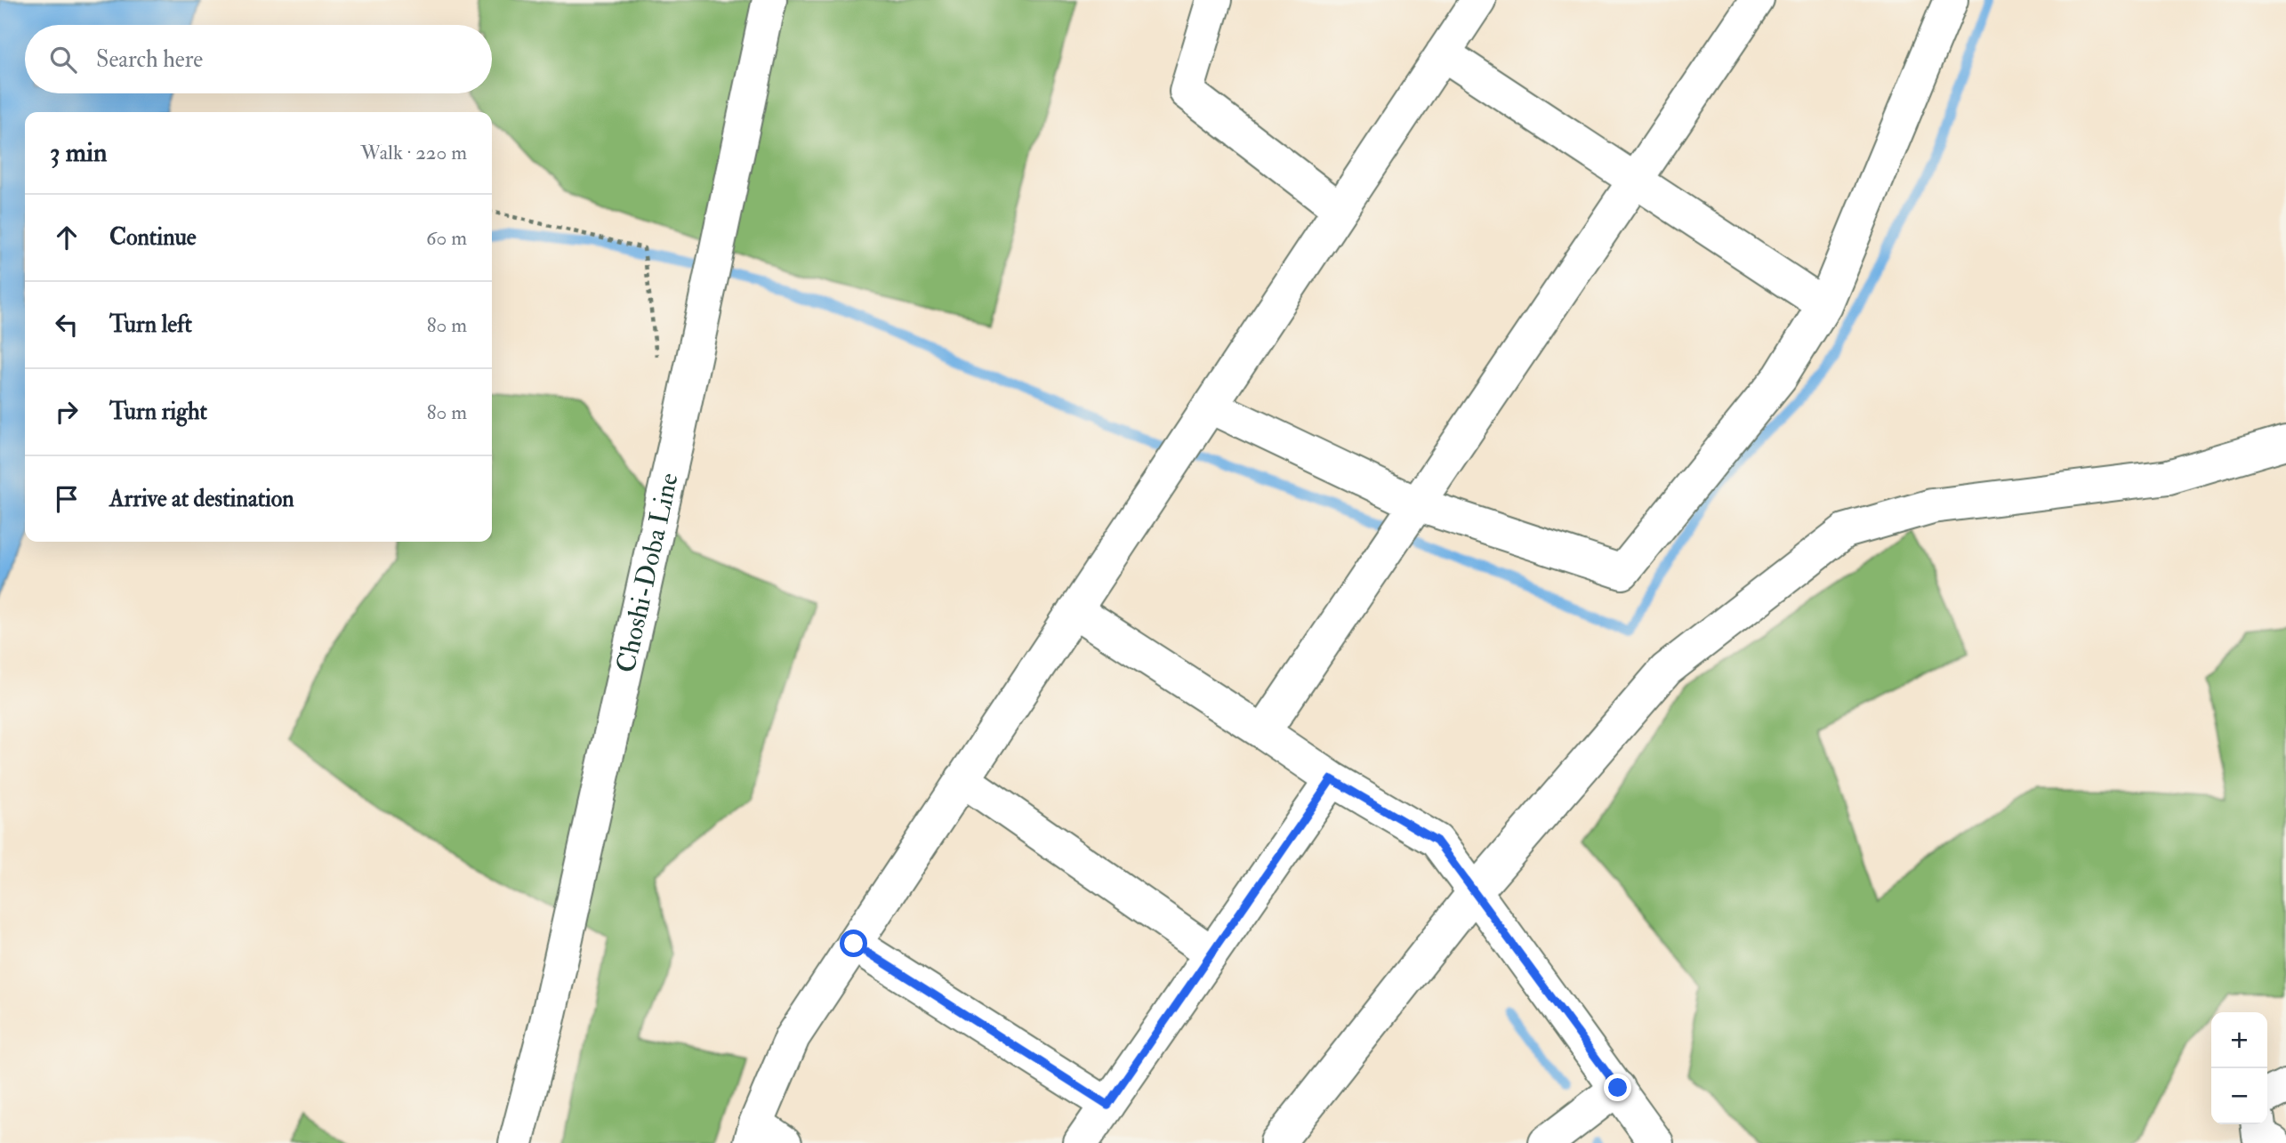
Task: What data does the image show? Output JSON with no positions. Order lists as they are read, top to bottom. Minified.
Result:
{"streets":{"street":["Choshi-Doba Line"]},"page":{"search":"Search here","heading":["3 min","Walk · 220 m"],"list":[["Continue","60 m"],["Turn left","80 m"],["Turn right","80 m"],"Arrive at destination"],"map_buttons":["+","−"]}}
